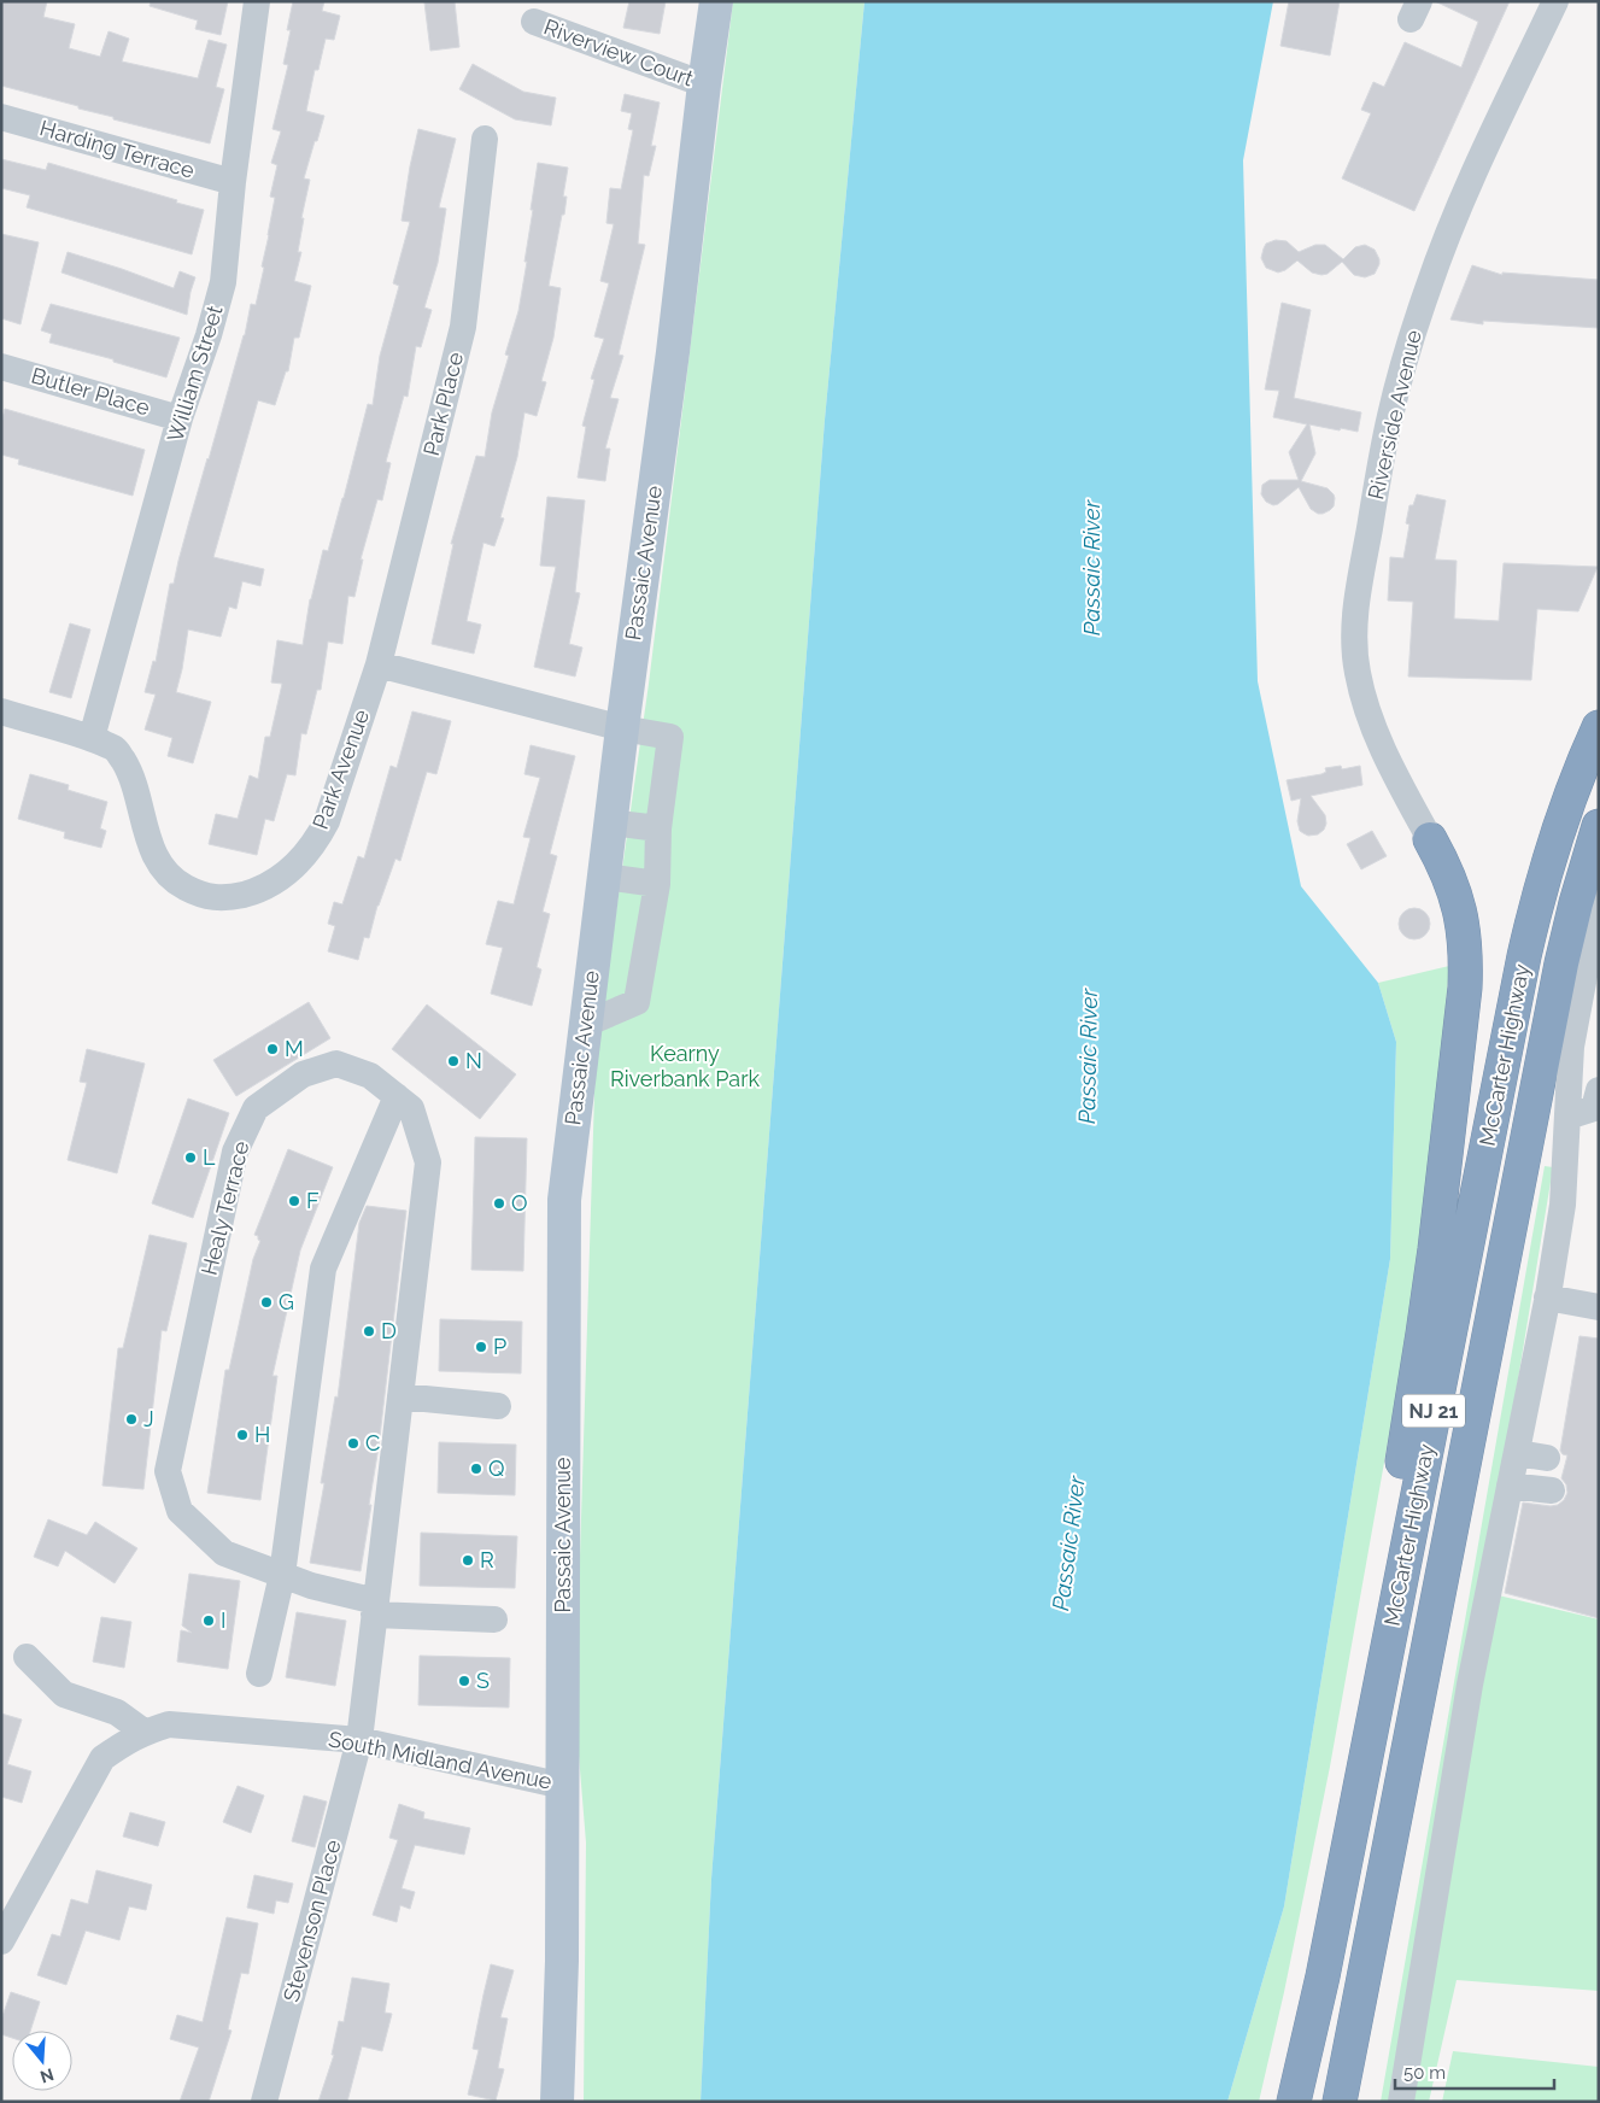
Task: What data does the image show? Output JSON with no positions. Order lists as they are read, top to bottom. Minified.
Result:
{"streets":{"highway":["McCarter Highway","NJ 21"],"main road":["Passaic Avenue"],"street":["Riverview Court","Harding Terrace","William Street","Butler Place","Park Place","Riverside Avenue","Park Avenue","Healy Terrace","South Midland Avenue","Stevenson Place"]},"crossings":[["Riverview Court","Passaic Avenue"],["Harding Terrace","William Street"],["William Street","Butler Place"],["William Street","Park Avenue"],["Park Place","Park Avenue"],["Passaic Avenue","South Midland Avenue"],["Healy Terrace","South Midland Avenue"],["Healy Terrace","Stevenson Place"],["South Midland Avenue","Stevenson Place"]],"water":["Passaic River"],"parks":["Kearny Riverbank Park"],"places":["M","N","L","F","O","G","D","P","J","H","C","Q","R","I","S"],"scale_bar":"50 m","north":"bottom"}
